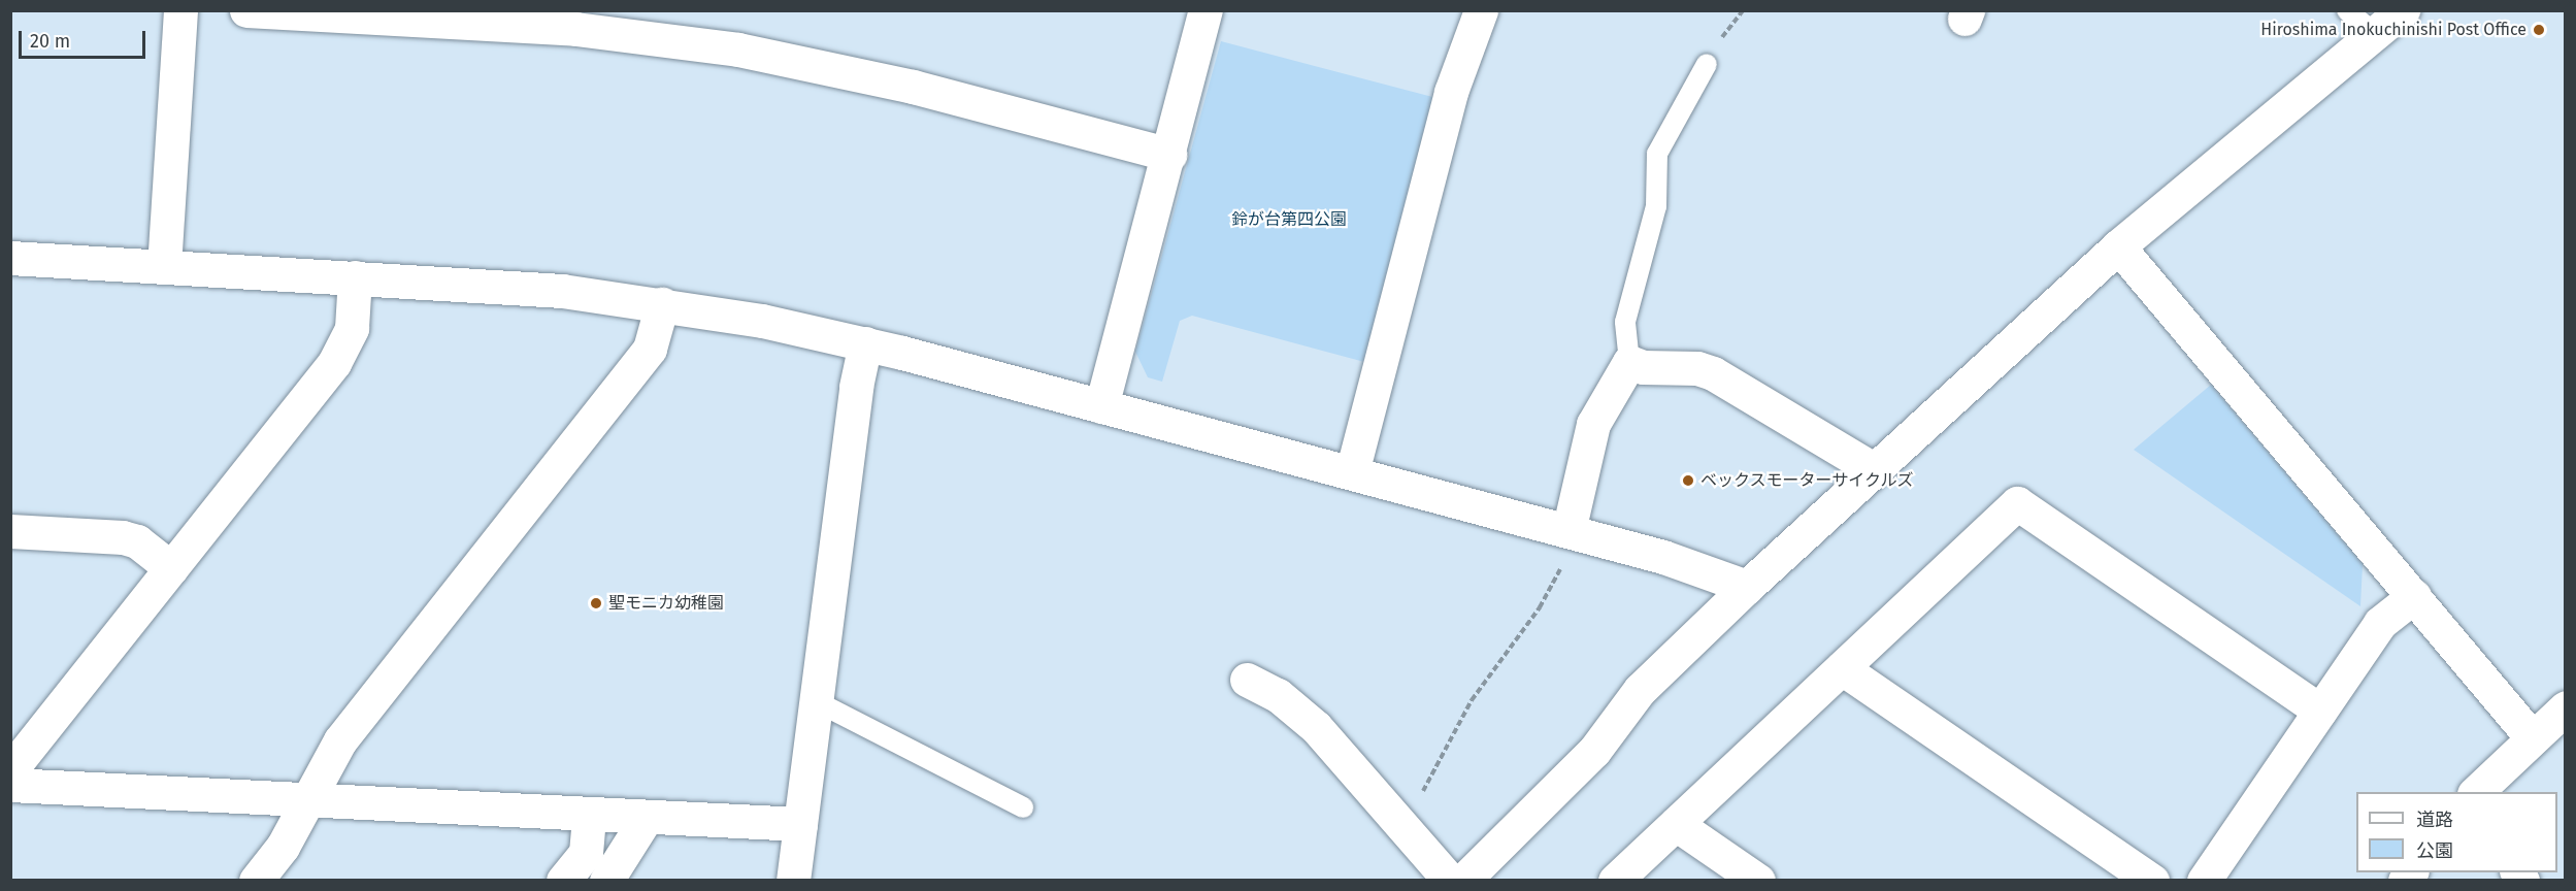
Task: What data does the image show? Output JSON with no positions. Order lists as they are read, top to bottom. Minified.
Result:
{"parks":["鈴が台第四公園"],"places":["Hiroshima Inokuchinishi Post Office","ベックスモーターサイクルズ","聖モニカ幼稚園"],"legend":["道路","公園"],"scale_bar":"20 m"}
